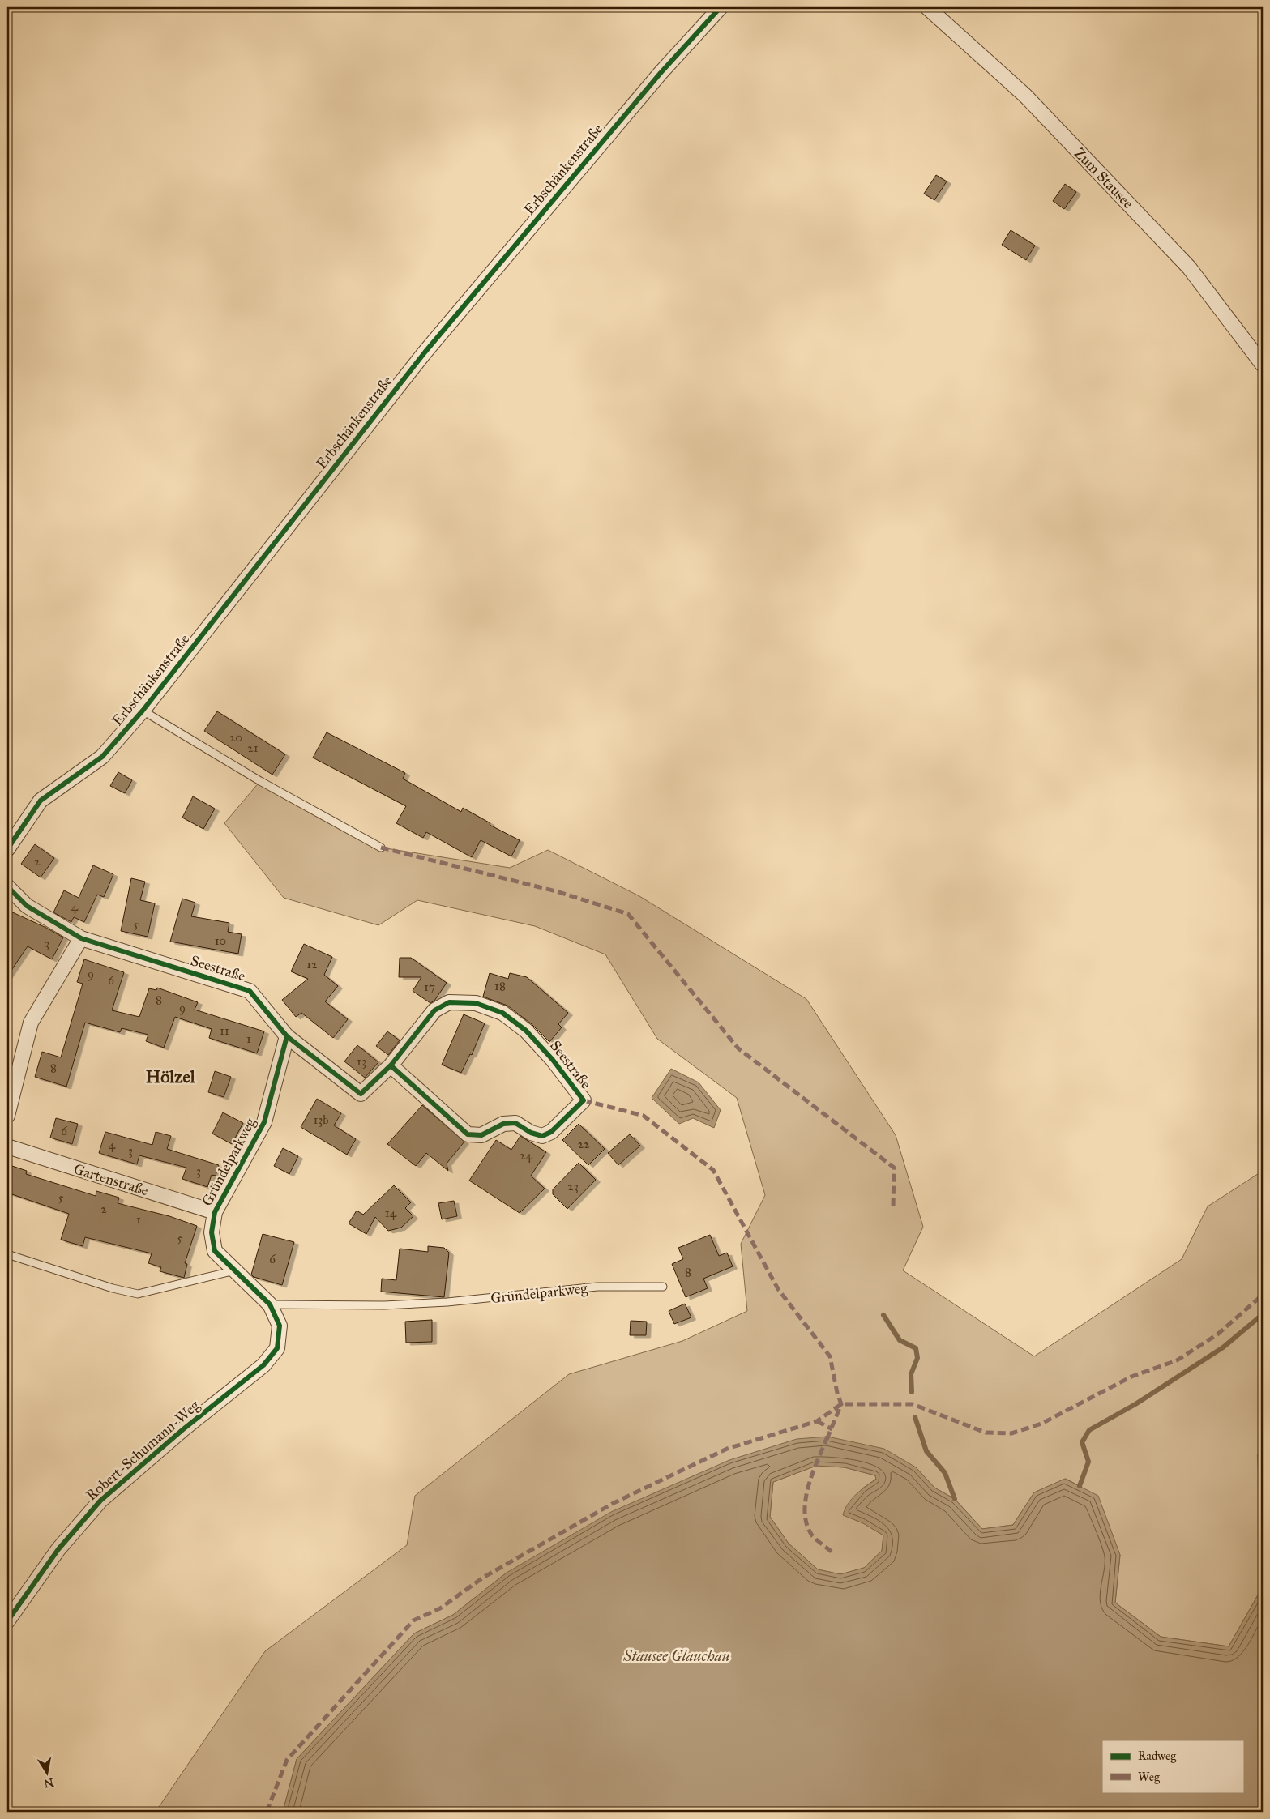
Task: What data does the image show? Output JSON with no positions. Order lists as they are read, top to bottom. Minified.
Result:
{"streets":{"street":["Erbschänkenstraße","Zum Stausee","Seestraße","Gründelparkweg","Gartenstraße","Robert-Schumann-Weg"]},"crossings":[["Seestraße","Gründelparkweg"],["Gründelparkweg","Gartenstraße"],["Gründelparkweg","Robert-Schumann-Weg"]],"districts":["Hölzel"],"water":["Stausee Glauchau"],"house_numbers":["20","21","2","4","5","10","3","12","9","6","18","17","8","9","11","1","13","8","13b","6","22","4","3","24","3","23","5","2","14","1","5","6","8"],"legend":["Radweg","Weg"],"north":"bottom"}
